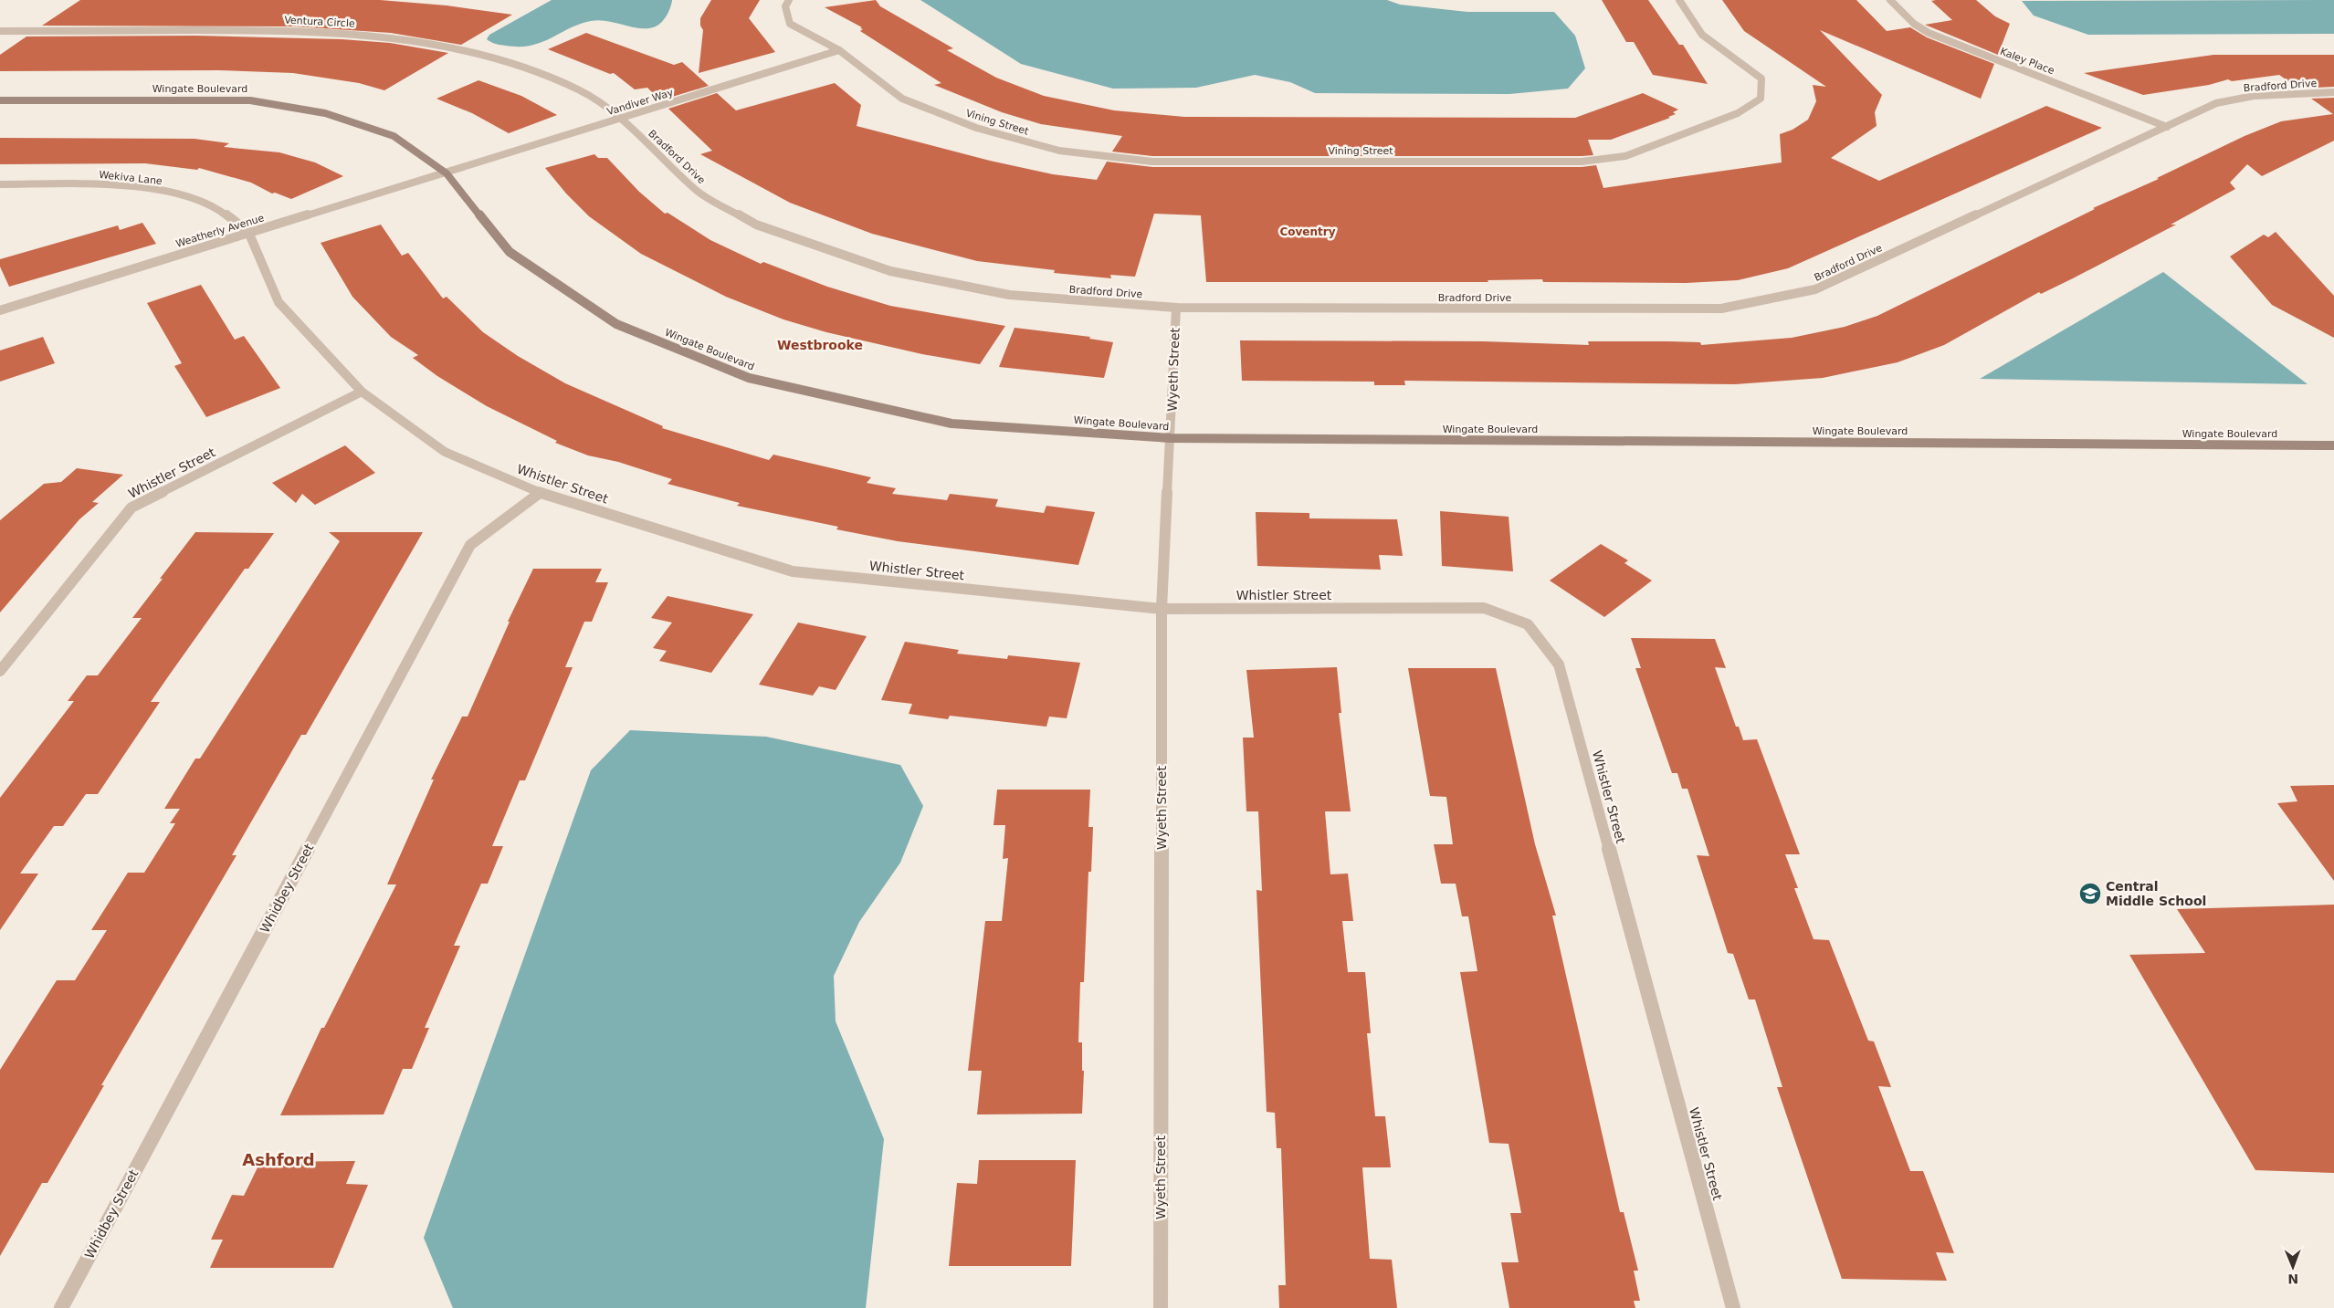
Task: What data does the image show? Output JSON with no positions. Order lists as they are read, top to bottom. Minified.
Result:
{"streets":{"street":["Ventura Circle","Kaley Place","Bradford Drive","Wingate Boulevard","Vandiver Way","Vining Street","Wekiva Lane","Weatherly Avenue","Wyeth Street","Whistler Street","Whidbey Street"]},"crossings":[["Ventura Circle","Bradford Drive"],["Ventura Circle","Vandiver Way"],["Kaley Place","Bradford Drive"],["Bradford Drive","Vandiver Way"],["Bradford Drive","Wyeth Street"],["Wingate Boulevard","Vandiver Way"],["Wingate Boulevard","Weatherly Avenue"],["Wingate Boulevard","Wyeth Street"],["Vandiver Way","Vining Street"],["Vandiver Way","Weatherly Avenue"],["Wekiva Lane","Weatherly Avenue"],["Wekiva Lane","Whistler Street"],["Weatherly Avenue","Whistler Street"],["Wyeth Street","Whistler Street"],["Whistler Street","Whidbey Street"]],"districts":["Coventry","Westbrooke","Ashford"],"places":{"school or university":["Central Middle School"]},"north":"bottom"}
